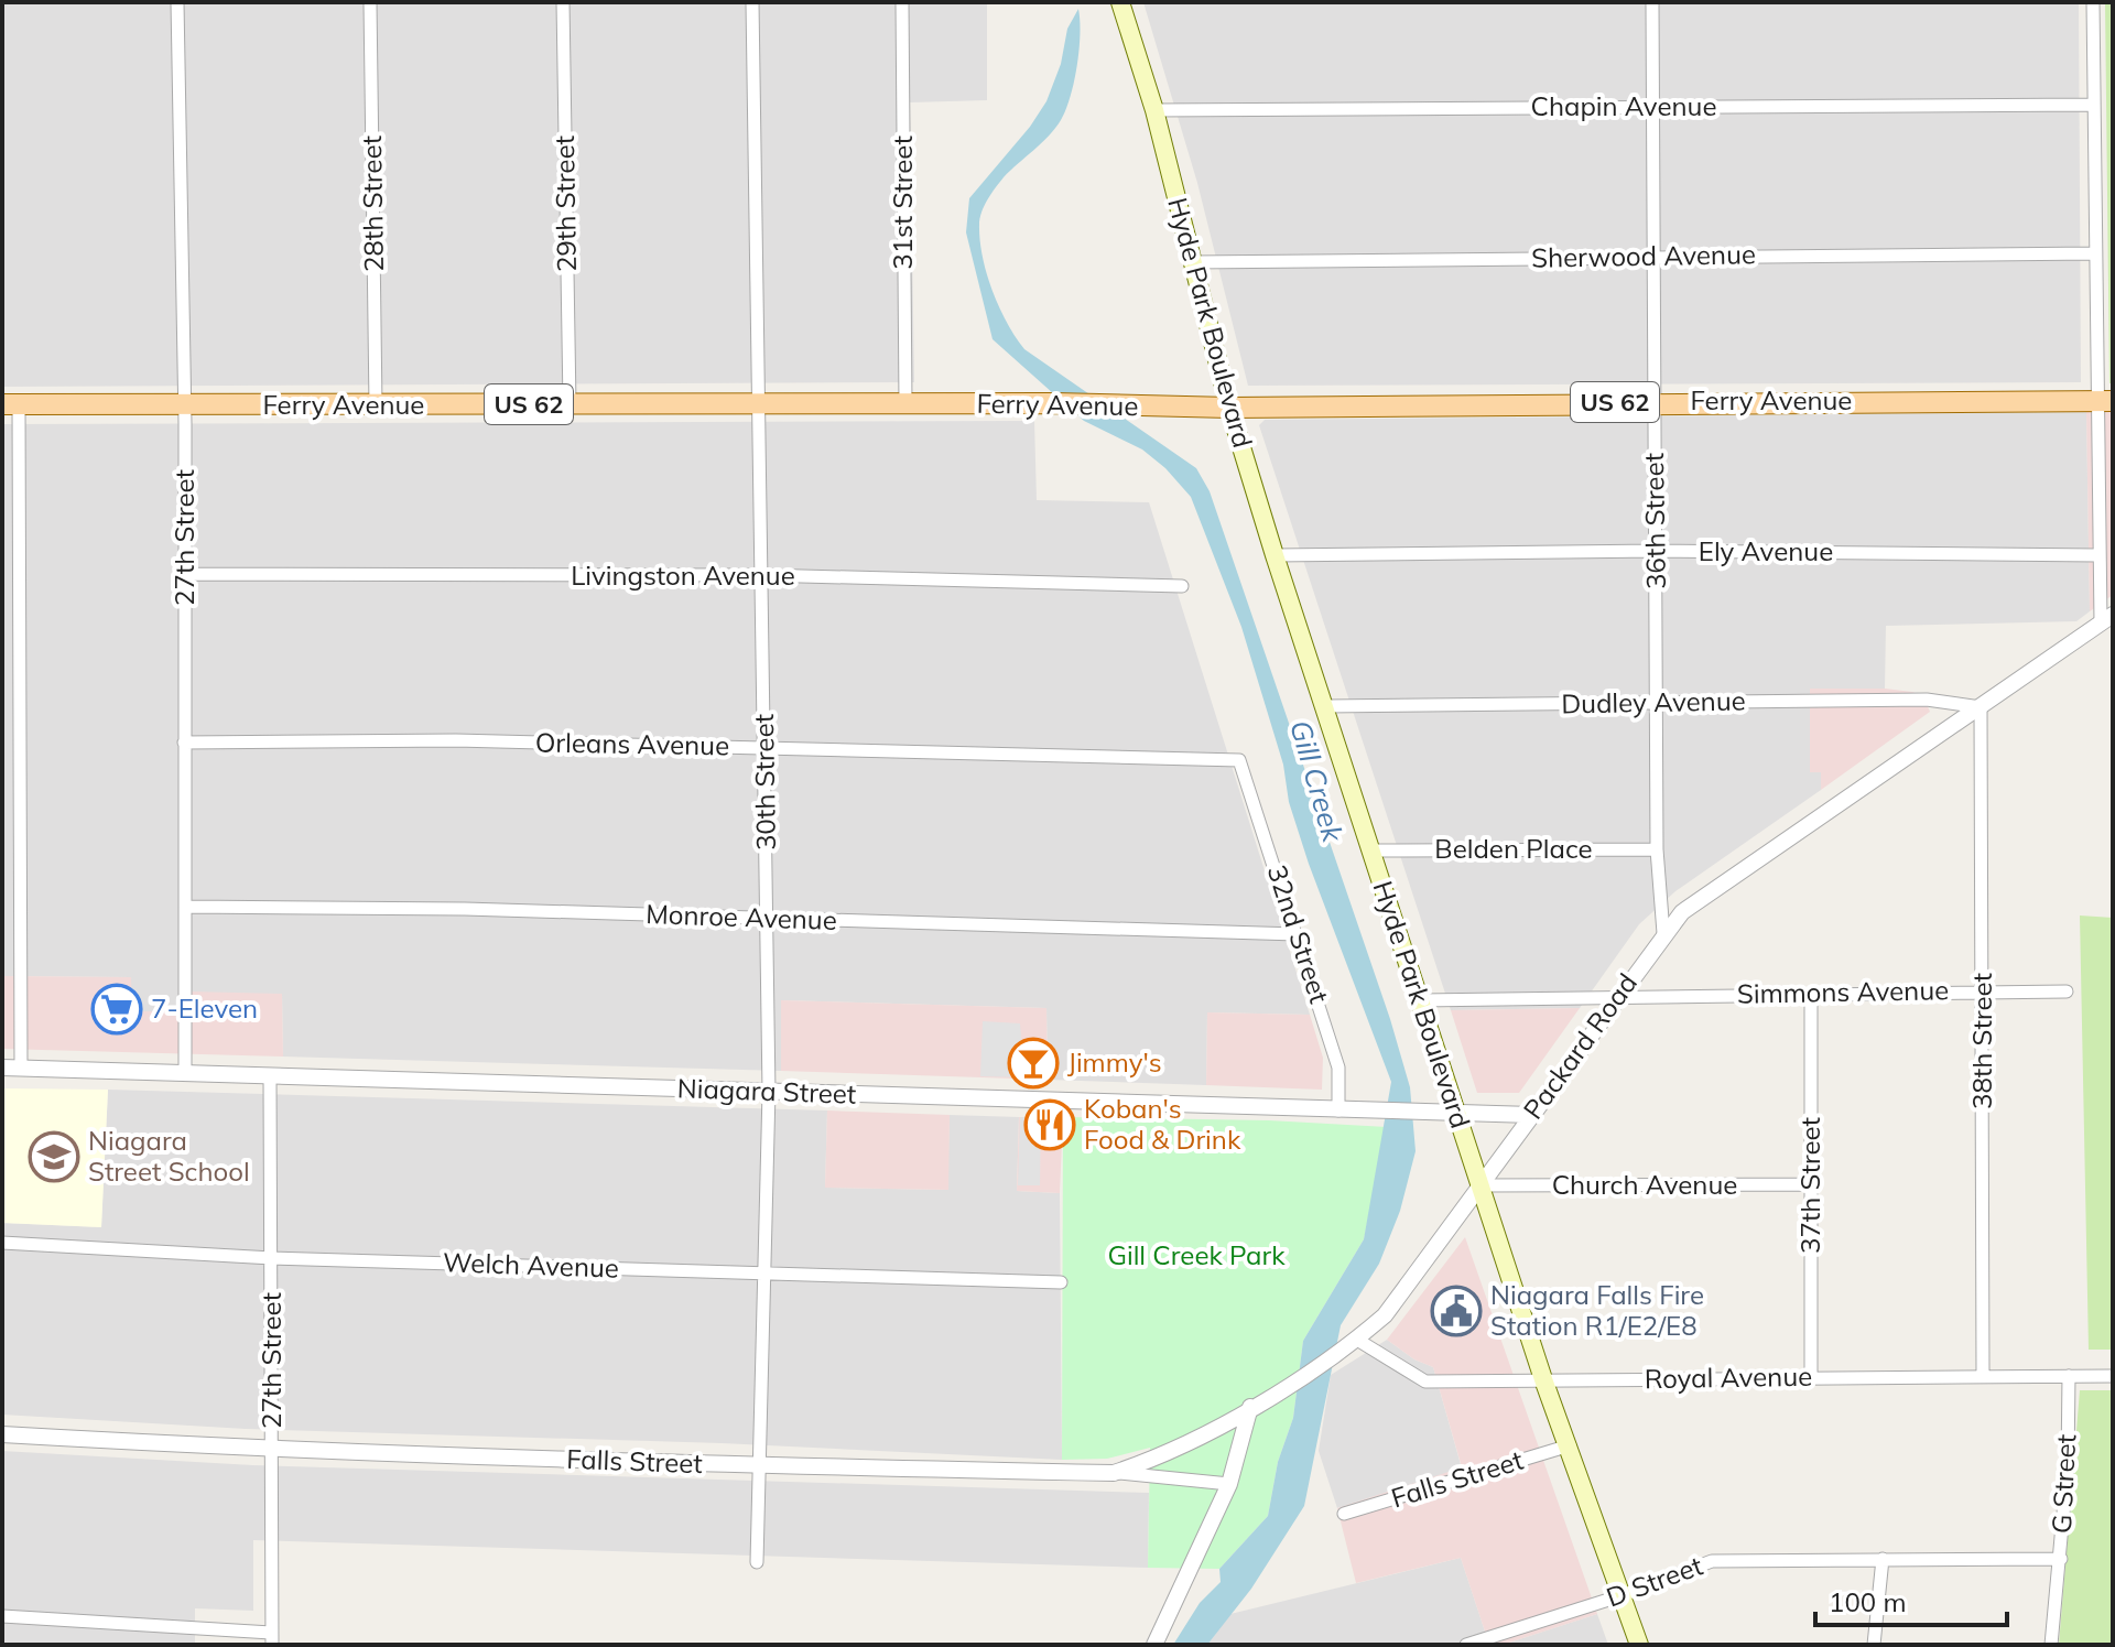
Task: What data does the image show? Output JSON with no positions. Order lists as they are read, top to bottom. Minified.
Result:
{"streets":{"main road":["Hyde Park Boulevard","Ferry Avenue","US 62"],"street":["Chapin Avenue","31st Street","28th Street","29th Street","Sherwood Avenue","36th Street","27th Street","Ely Avenue","Livingston Avenue","Dudley Avenue","Orleans Avenue","30th Street","Belden Place","Monroe Avenue","32nd Street","Simmons Avenue","38th Street","Packard Road","Niagara Street","Church Avenue","37th Street","Welch Avenue","Royal Avenue","Falls Street","G Street","D Street"]},"crossings":[["Chapin Avenue","Hyde Park Boulevard"],["Chapin Avenue","36th Street"],["31st Street","Ferry Avenue"],["28th Street","Ferry Avenue"],["29th Street","Ferry Avenue"],["Sherwood Avenue","Hyde Park Boulevard"],["Sherwood Avenue","36th Street"],["Hyde Park Boulevard","Ferry Avenue"],["Hyde Park Boulevard","Ely Avenue"],["Hyde Park Boulevard","Dudley Avenue"],["Hyde Park Boulevard","Belden Place"],["Hyde Park Boulevard","Simmons Avenue"],["Hyde Park Boulevard","Packard Road"],["Hyde Park Boulevard","Niagara Street"],["Hyde Park Boulevard","Church Avenue"],["Hyde Park Boulevard","Royal Avenue"],["Hyde Park Boulevard","Falls Street"],["Hyde Park Boulevard","D Street"],["Ferry Avenue","36th Street"],["Ferry Avenue","27th Street"],["Ferry Avenue","30th Street"],["36th Street","Ely Avenue"],["36th Street","Dudley Avenue"],["36th Street","Belden Place"],["36th Street","Packard Road"],["27th Street","Livingston Avenue"],["27th Street","Orleans Avenue"],["27th Street","Monroe Avenue"],["27th Street","Niagara Street"],["27th Street","Welch Avenue"],["27th Street","Falls Street"],["Livingston Avenue","30th Street"],["Dudley Avenue","38th Street"],["Dudley Avenue","Packard Road"],["Orleans Avenue","30th Street"],["Orleans Avenue","32nd Street"],["30th Street","Monroe Avenue"],["30th Street","Niagara Street"],["30th Street","Welch Avenue"],["30th Street","Falls Street"],["Monroe Avenue","32nd Street"],["32nd Street","Niagara Street"],["Simmons Avenue","38th Street"],["Simmons Avenue","Packard Road"],["Simmons Avenue","37th Street"],["38th Street","Packard Road"],["38th Street","Royal Avenue"],["Packard Road","Niagara Street"],["Packard Road","Church Avenue"],["Packard Road","Royal Avenue"],["Packard Road","Falls Street"],["Church Avenue","37th Street"],["37th Street","Royal Avenue"],["Royal Avenue","G Street"],["G Street","D Street"]],"water":["Gill Creek"],"parks":["Gill Creek Park"],"places":{"supermarket":["7-Eleven"],"bar":["Jimmy's"],"restaurant":["Koban's Food & Drink"],"school or university":["Niagara Street School"],"public building":["Niagara Falls Fire Station R1/E2/E8"]},"scale_bar":"100 m"}
